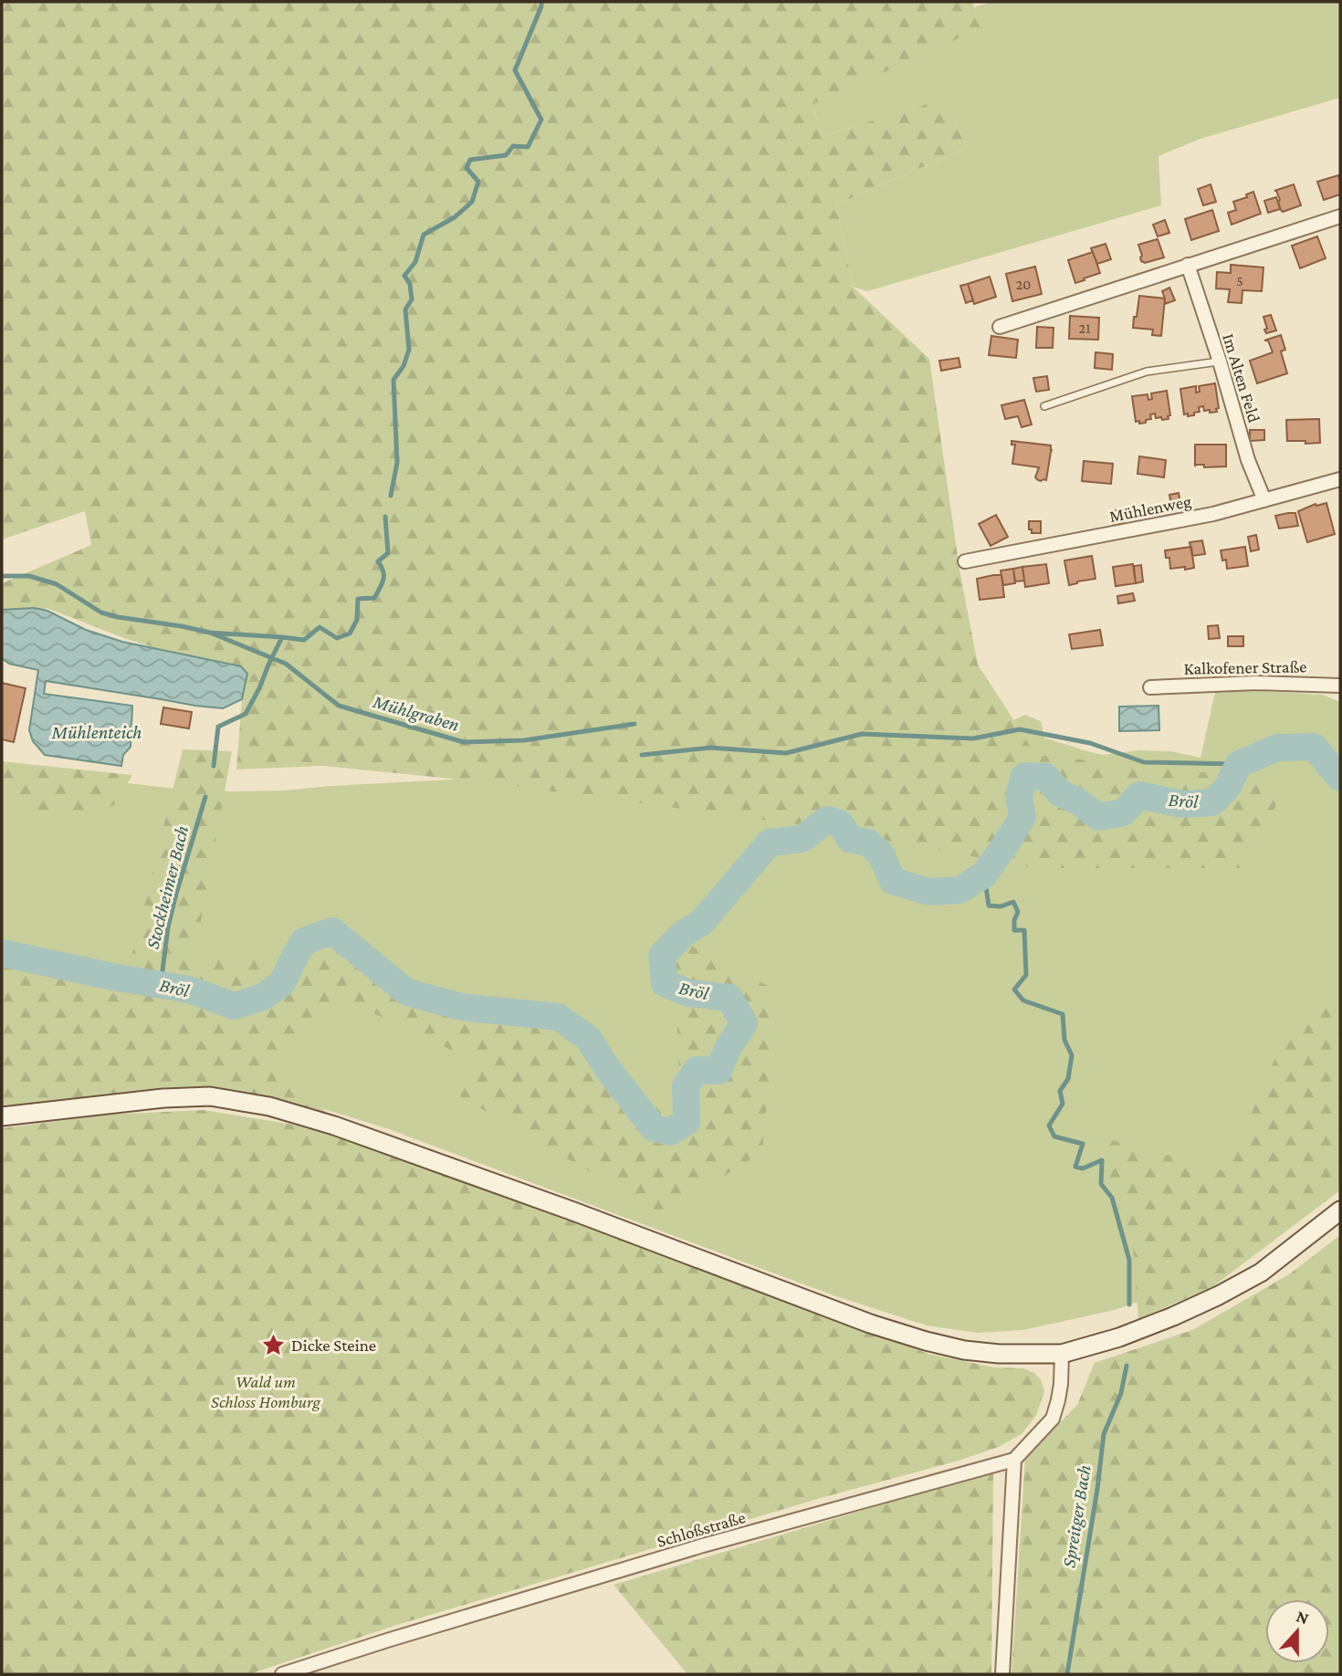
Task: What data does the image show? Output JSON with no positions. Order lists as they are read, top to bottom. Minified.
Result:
{"streets":{"street":["Im Alten Feld","Mühlenweg","Kalkofener Straße","Schloßstraße"]},"crossings":[["Im Alten Feld","Mühlenweg"]],"water":["Mühlgraben","Mühlenteich","Bröl","Stockheimer Bach","Spreitger Bach"],"parks":["Wald um Schloss Homburg"],"places":{"place":["Dicke Steine"]},"house_numbers":["5","20","21"],"north":"top"}
